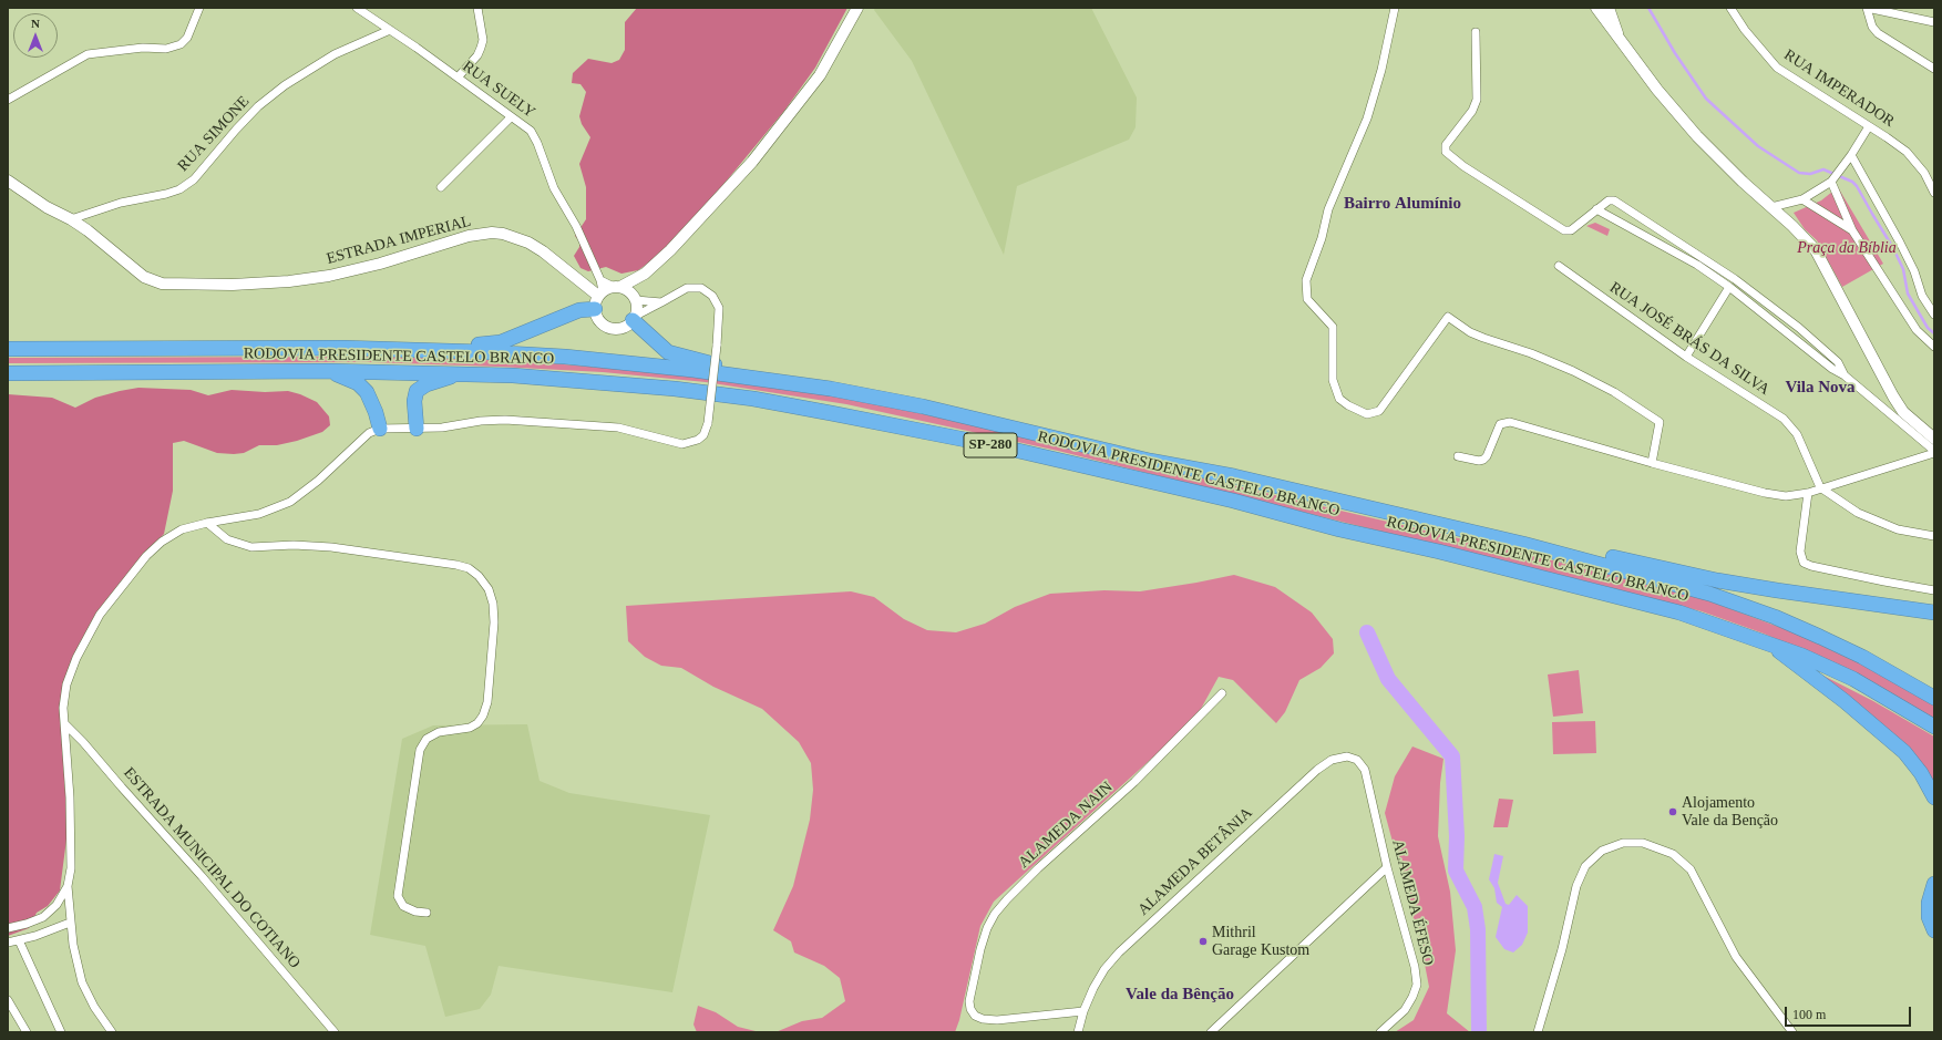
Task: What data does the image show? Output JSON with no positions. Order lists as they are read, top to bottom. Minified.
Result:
{"streets":{"highway":["RODOVIA PRESIDENTE CASTELO BRANCO","SP-280"],"street":["RUA IMPERADOR","RUA SUELY","RUA SIMONE","ESTRADA IMPERIAL","RUA JOSÉ BRÁS DA SILVA","ALAMEDA NAIN","ALAMEDA BETÂNIA","ESTRADA MUNICIPAL DO COTIANO","ALAMEDA ÉFESO"]},"crossings":[["RUA SUELY","RUA SIMONE"],["RUA SUELY","ESTRADA IMPERIAL"],["RUA SIMONE","ESTRADA IMPERIAL"],["ALAMEDA NAIN","ALAMEDA BETÂNIA"],["ALAMEDA BETÂNIA","ALAMEDA ÉFESO"]],"districts":["Bairro Alumínio","Vila Nova","Vale da Bênção"],"parks":["Praça da Bíblia"],"places":["Alojamento Vale da Benção","Mithril Garage Kustom"],"scale_bar":"100 m","north":"top"}
